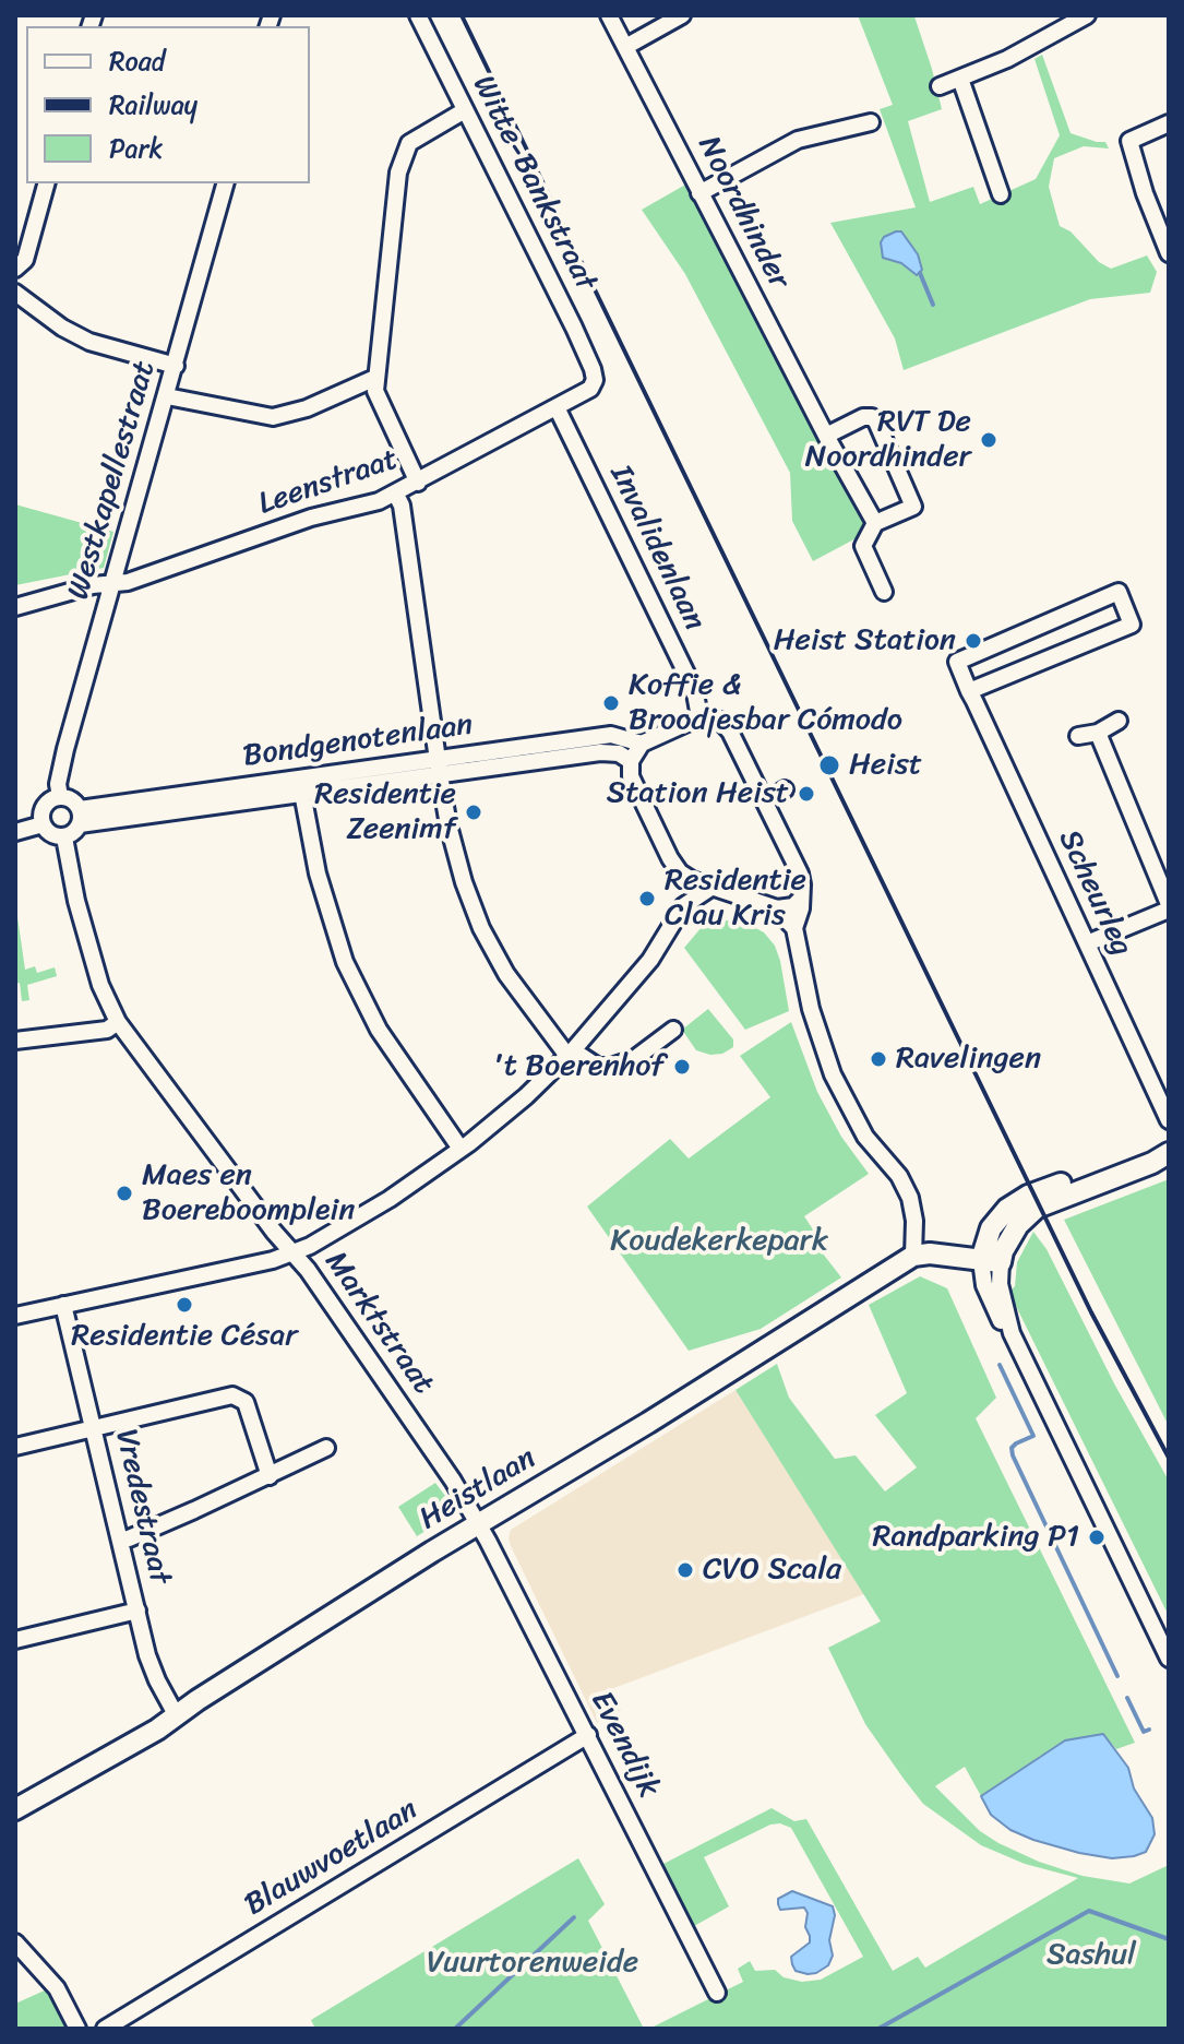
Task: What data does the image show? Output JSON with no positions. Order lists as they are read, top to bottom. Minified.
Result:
{"streets":{"main road":["Heistlaan"],"street":["Witte-Bankstraat","Noordhinder","Westkapellestraat","Leenstraat","Invalidenlaan","Bondgenotenlaan","Scheurleg","Marktstraat","Vredestraat","Evendijk","Blauwvoetlaan"]},"crossings":[["Witte-Bankstraat","Leenstraat"],["Westkapellestraat","Leenstraat"],["Westkapellestraat","Bondgenotenlaan"],["Westkapellestraat","Marktstraat"],["Leenstraat","Invalidenlaan"],["Bondgenotenlaan","Marktstraat"],["Marktstraat","Heistlaan"],["Marktstraat","Evendijk"],["Heistlaan","Vredestraat"],["Heistlaan","Evendijk"],["Evendijk","Blauwvoetlaan"]],"parks":["Koudekerkepark","Sashul","Vuurtorenweide"],"places":["RVT De Noordhinder","Heist Station","Koffie & Broodjesbar Cómodo","Heist","Station Heist","Residentie Zeenimf","Residentie Clau Kris","Ravelingen","'t Boerenhof","Maes en Boereboomplein","Residentie César","Randparking P1","CVO Scala"],"legend":["Road","Railway","Park"]}
